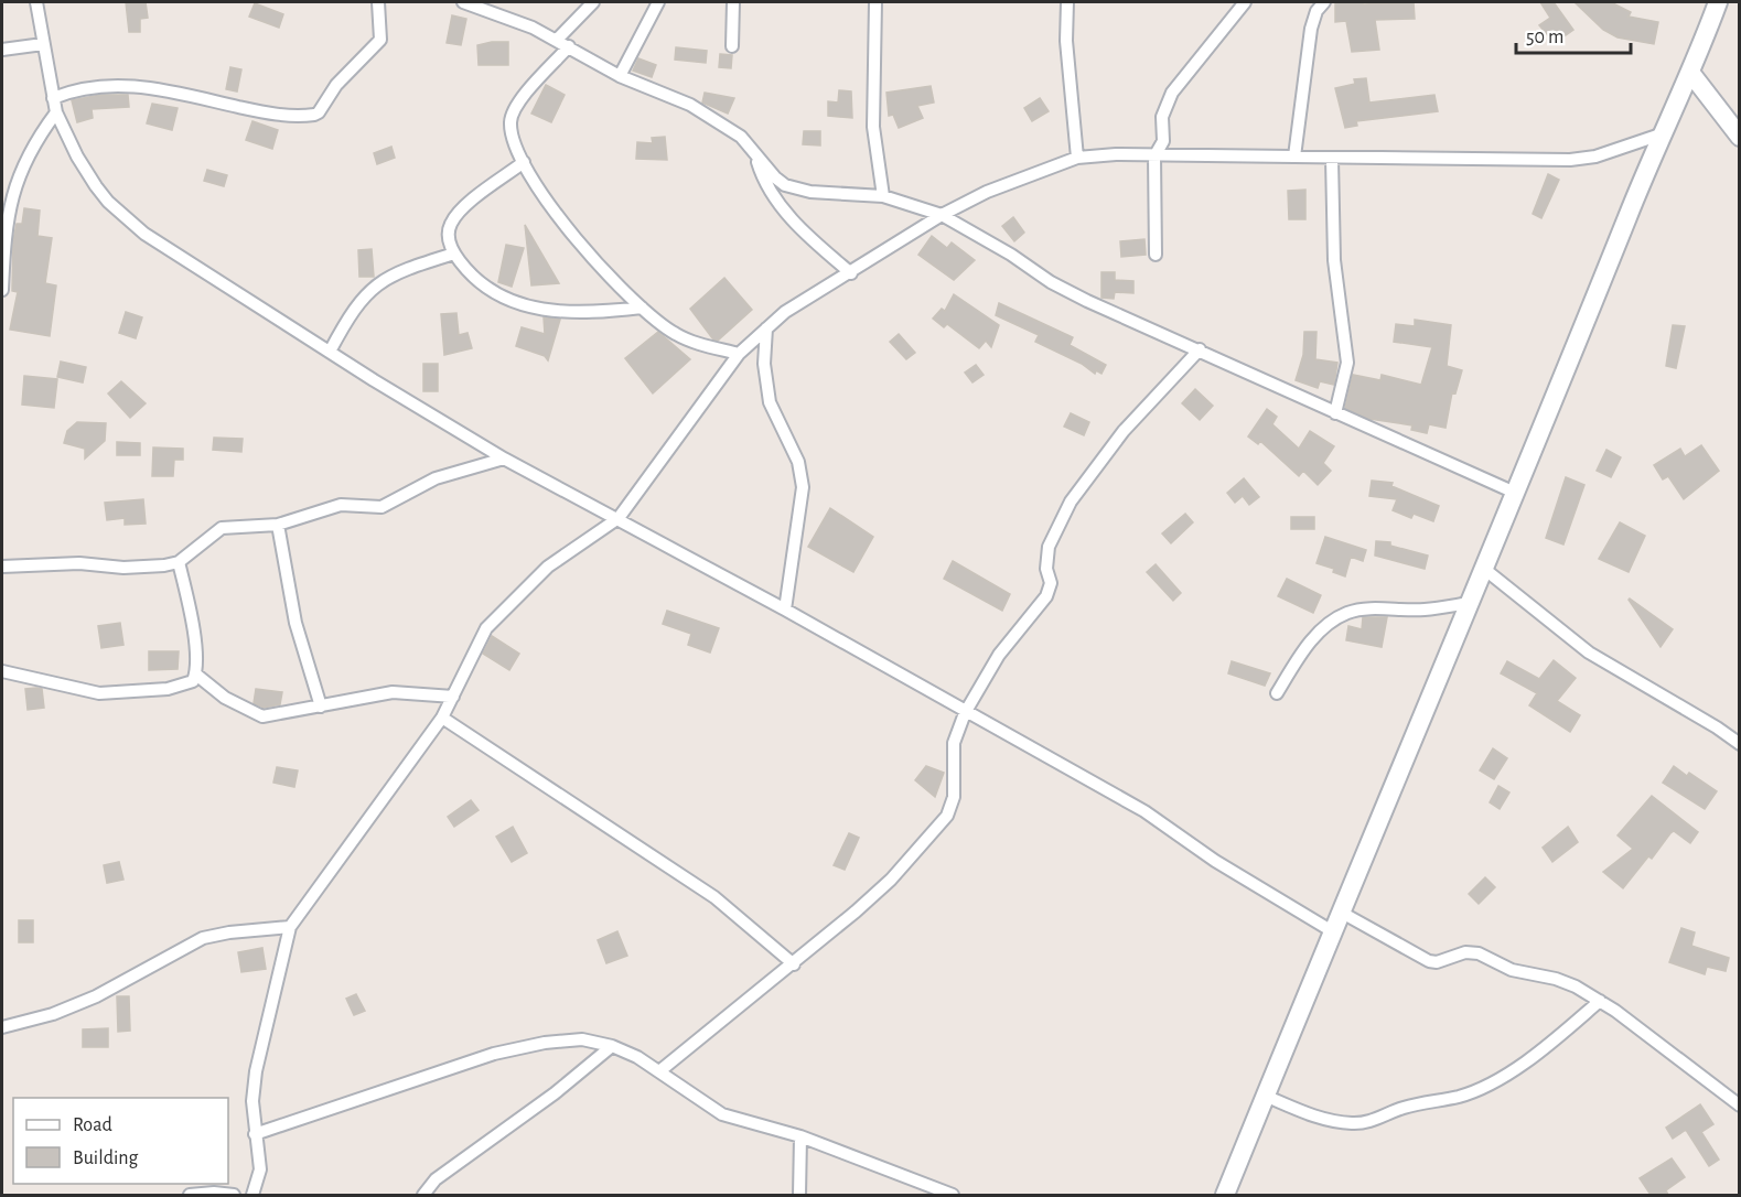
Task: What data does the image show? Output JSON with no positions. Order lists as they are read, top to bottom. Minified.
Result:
{"legend":["Road","Building"],"scale_bar":"50 m"}
